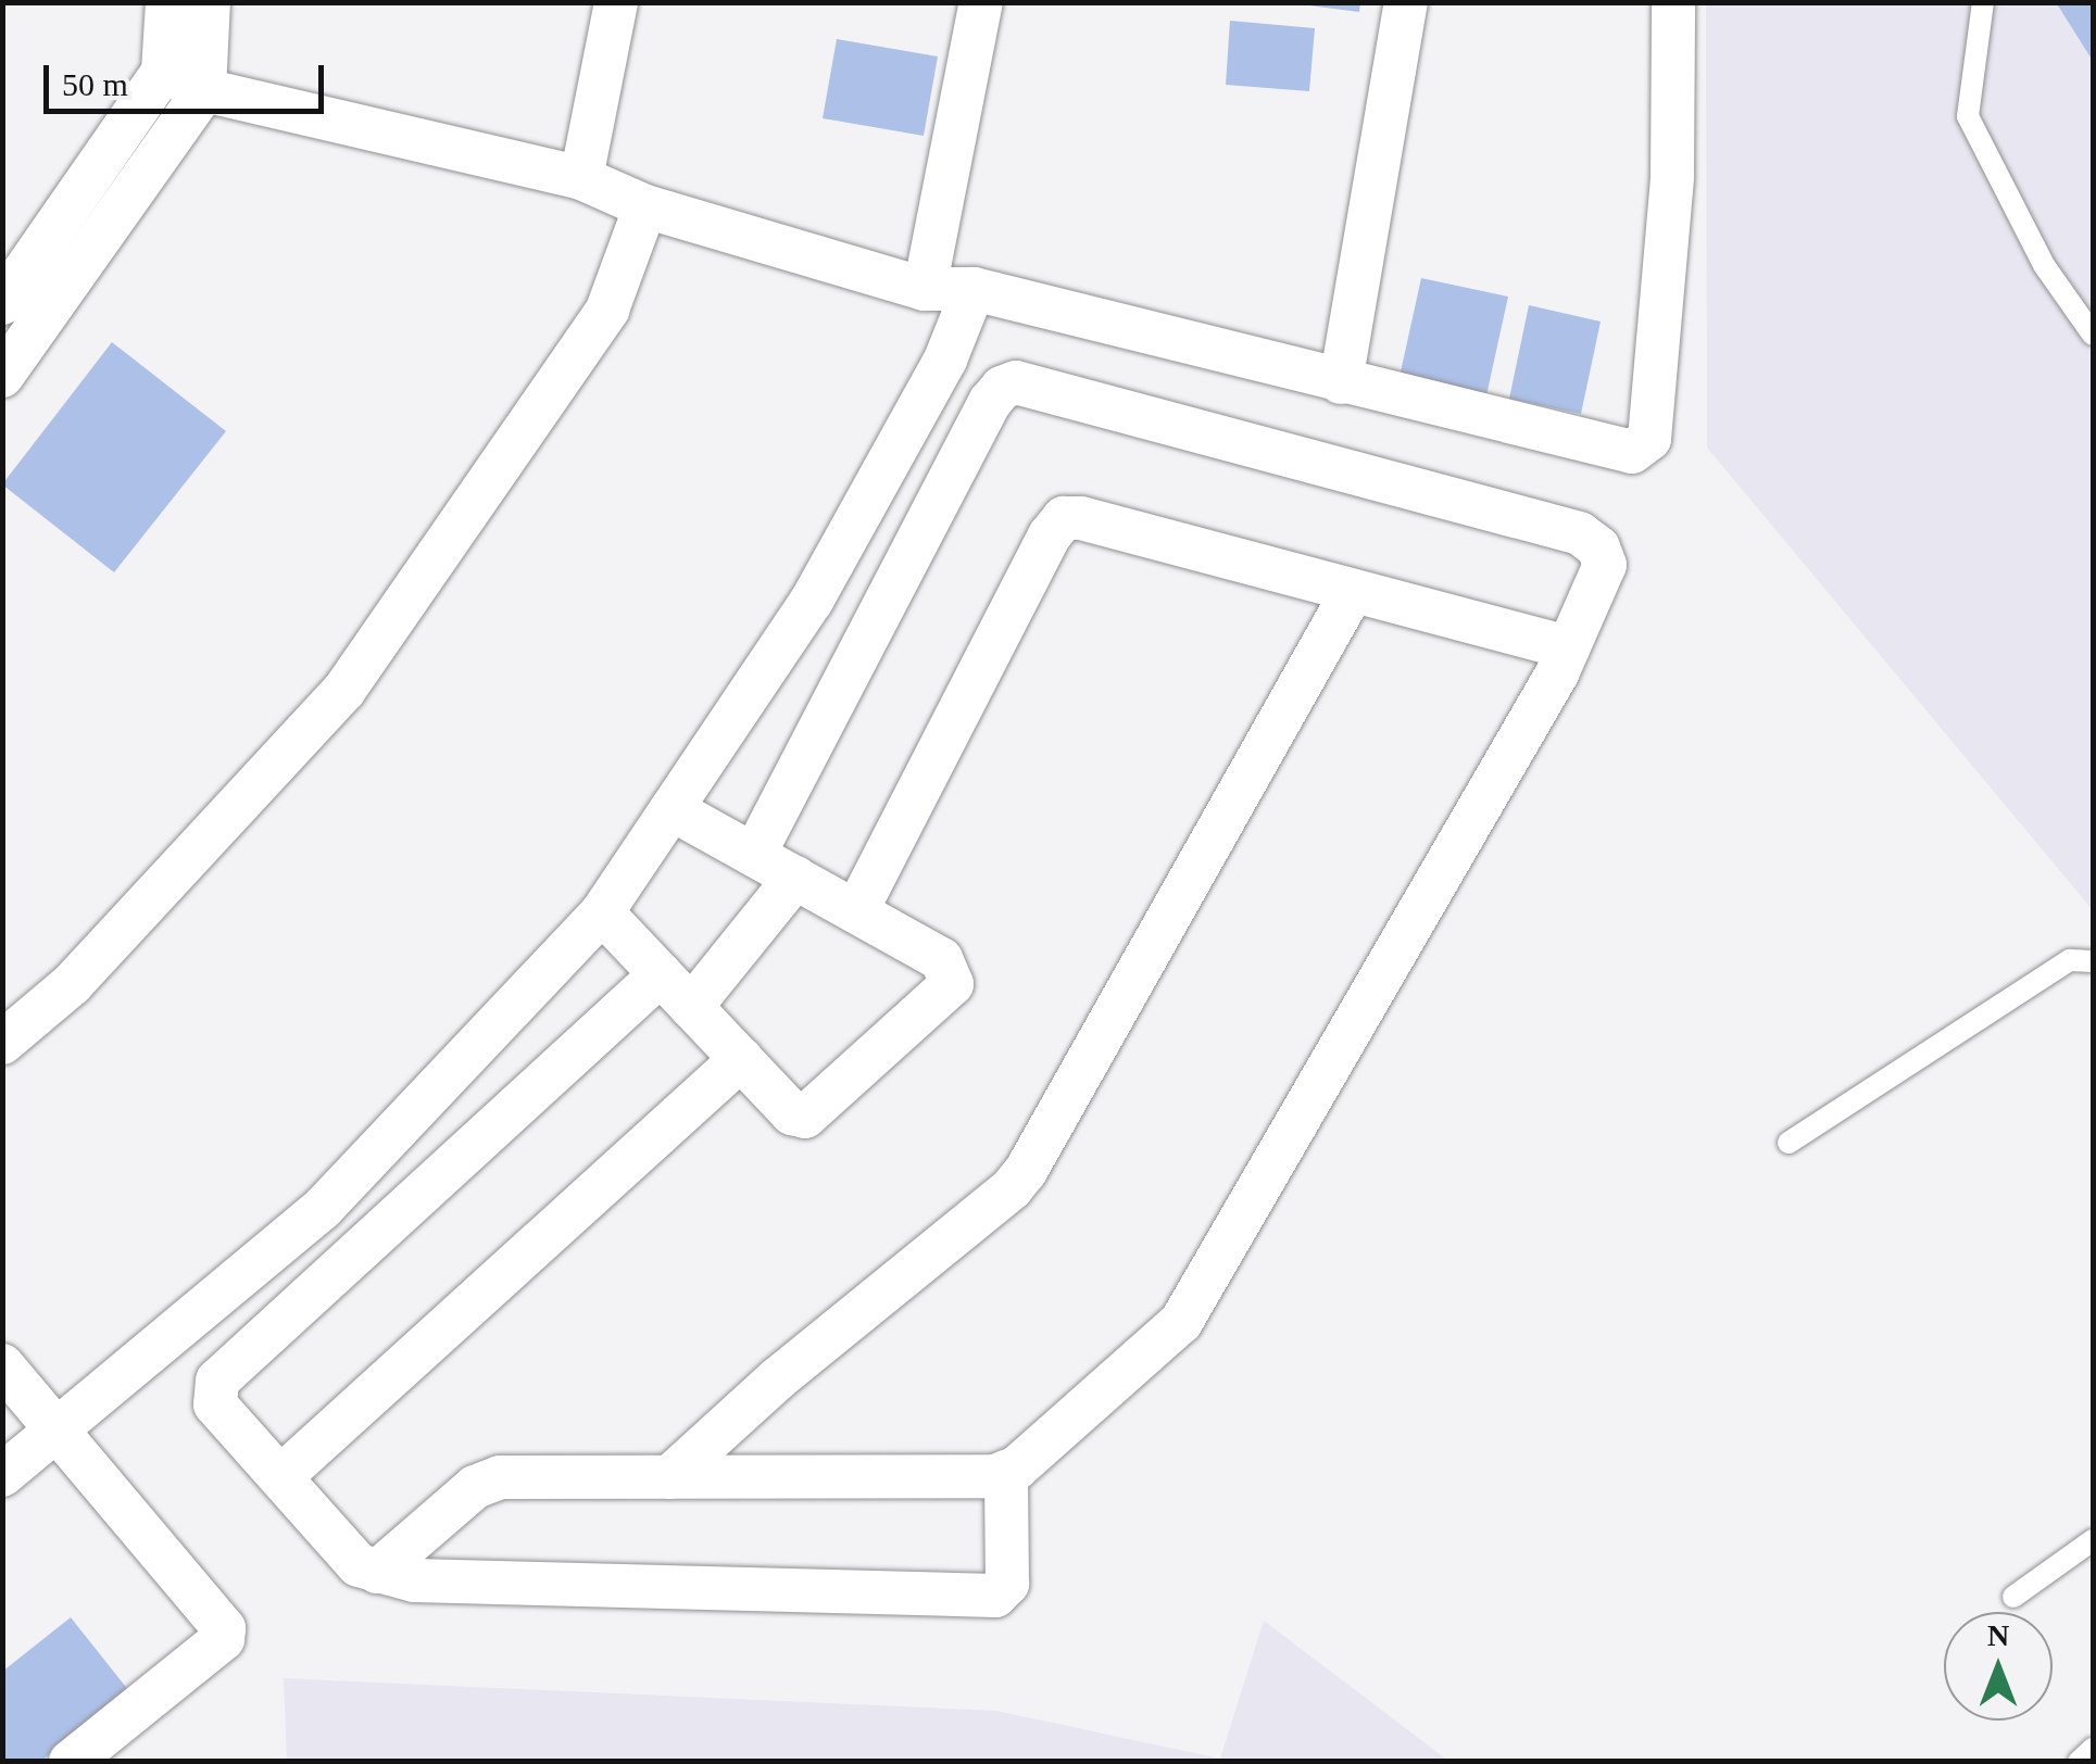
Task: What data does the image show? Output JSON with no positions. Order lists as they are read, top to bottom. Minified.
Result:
{"scale_bar":"50 m","north":"top"}
